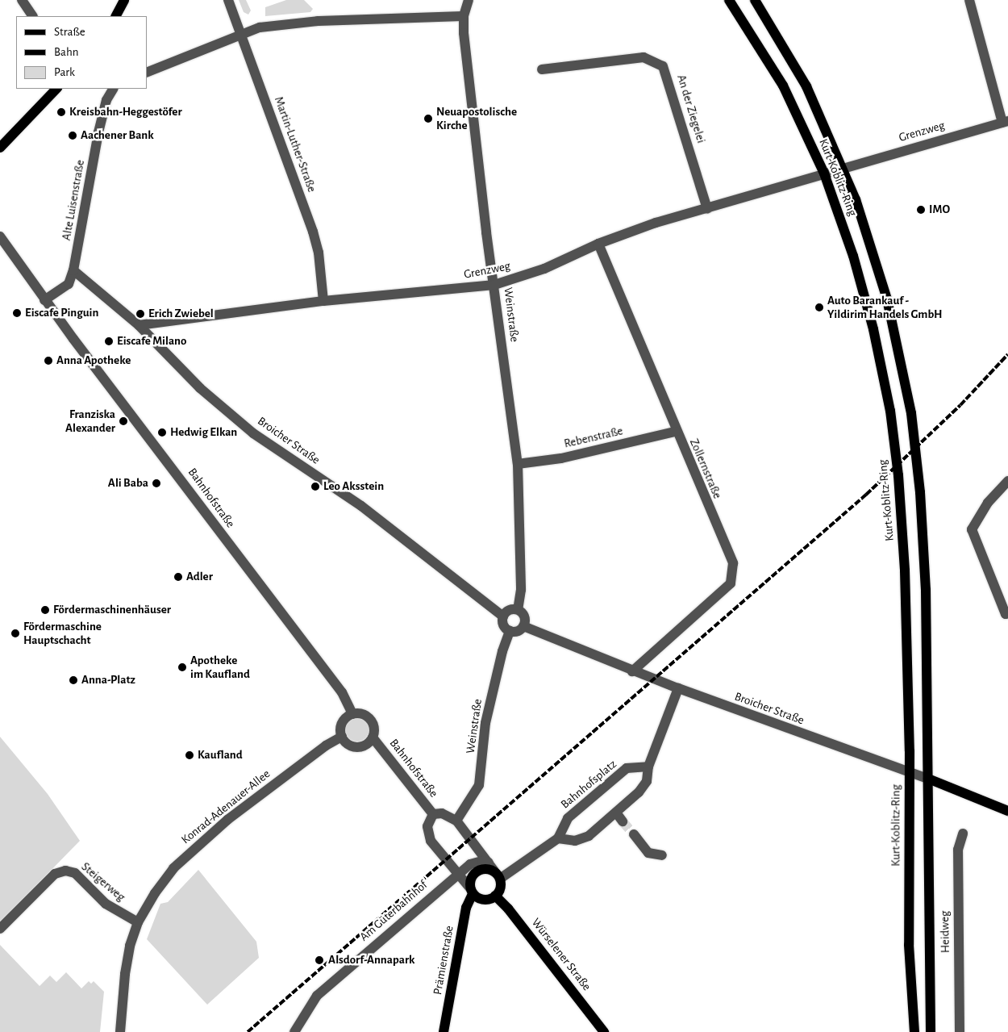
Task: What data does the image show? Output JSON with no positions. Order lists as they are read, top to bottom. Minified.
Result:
{"streets":{"main road":["Kurt-Koblitz-Ring","Broicher Straße","Würselener Straße","Prämienstraße"],"street":["An der Ziegelei","Grenzweg","Martin-Luther-Straße","Alte Luisenstraße","Weinstraße","Rebenstraße","Zollernstraße","Bahnhofstraße","Bahnhofsplatz","Konrad-Adenauer-Allee","Steigerweg","Am Güterbahnhof","Heidweg"]},"crossings":[["An der Ziegelei","Grenzweg"],["Grenzweg","Martin-Luther-Straße"],["Grenzweg","Kurt-Koblitz-Ring"],["Grenzweg","Weinstraße"],["Grenzweg","Broicher Straße"],["Grenzweg","Zollernstraße"],["Kurt-Koblitz-Ring","Broicher Straße"],["Alte Luisenstraße","Broicher Straße"],["Alte Luisenstraße","Bahnhofstraße"],["Weinstraße","Rebenstraße"],["Weinstraße","Broicher Straße"],["Weinstraße","Bahnhofstraße"],["Rebenstraße","Zollernstraße"],["Broicher Straße","Zollernstraße"],["Bahnhofstraße","Konrad-Adenauer-Allee"],["Bahnhofstraße","Am Güterbahnhof"],["Bahnhofstraße","Würselener Straße"],["Bahnhofstraße","Prämienstraße"],["Konrad-Adenauer-Allee","Steigerweg"],["Würselener Straße","Prämienstraße"]],"places":["Kreisbahn-Heggestöfer","Neuapostolische Kirche","Aachener Bank","IMO","Auto Barankauf - Yildirim Handels GmbH","Eiscafe Pinguin","Erich Zwiebel","Eiscafe Milano","Anna Apotheke","Franziska Alexander","Hedwig Elkan","Ali Baba","Leo Aksstein","Adler","Fördermaschinenhäuser","Fördermaschine Hauptschacht","Apotheke im Kaufland","Anna-Platz","Kaufland","Alsdorf-Annapark"],"legend":["Straße","Bahn","Park"]}
